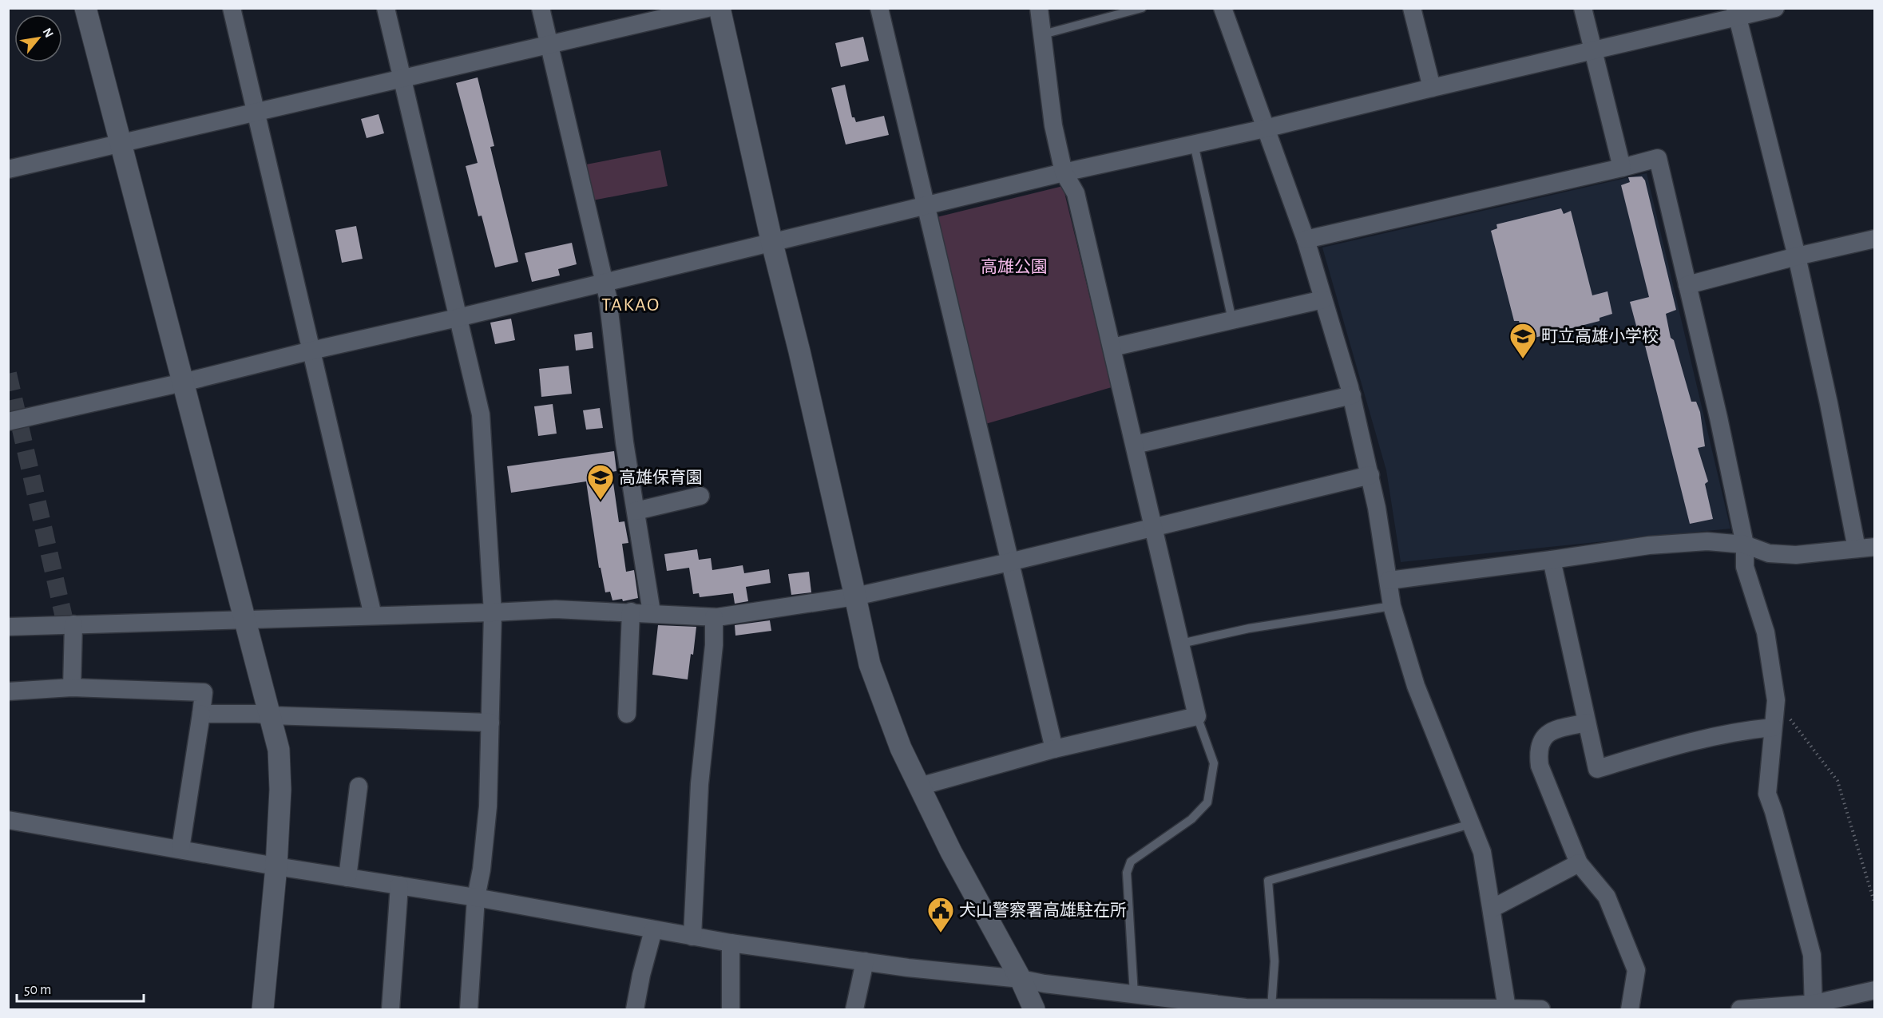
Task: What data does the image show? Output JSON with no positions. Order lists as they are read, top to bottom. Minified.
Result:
{"districts":["TAKAO"],"parks":["高雄公園"],"places":{"school or university":["町立高雄小学校","高雄保育園"],"public building":["犬山警察署高雄駐在所"]},"scale_bar":"50 m","north":"top right"}
